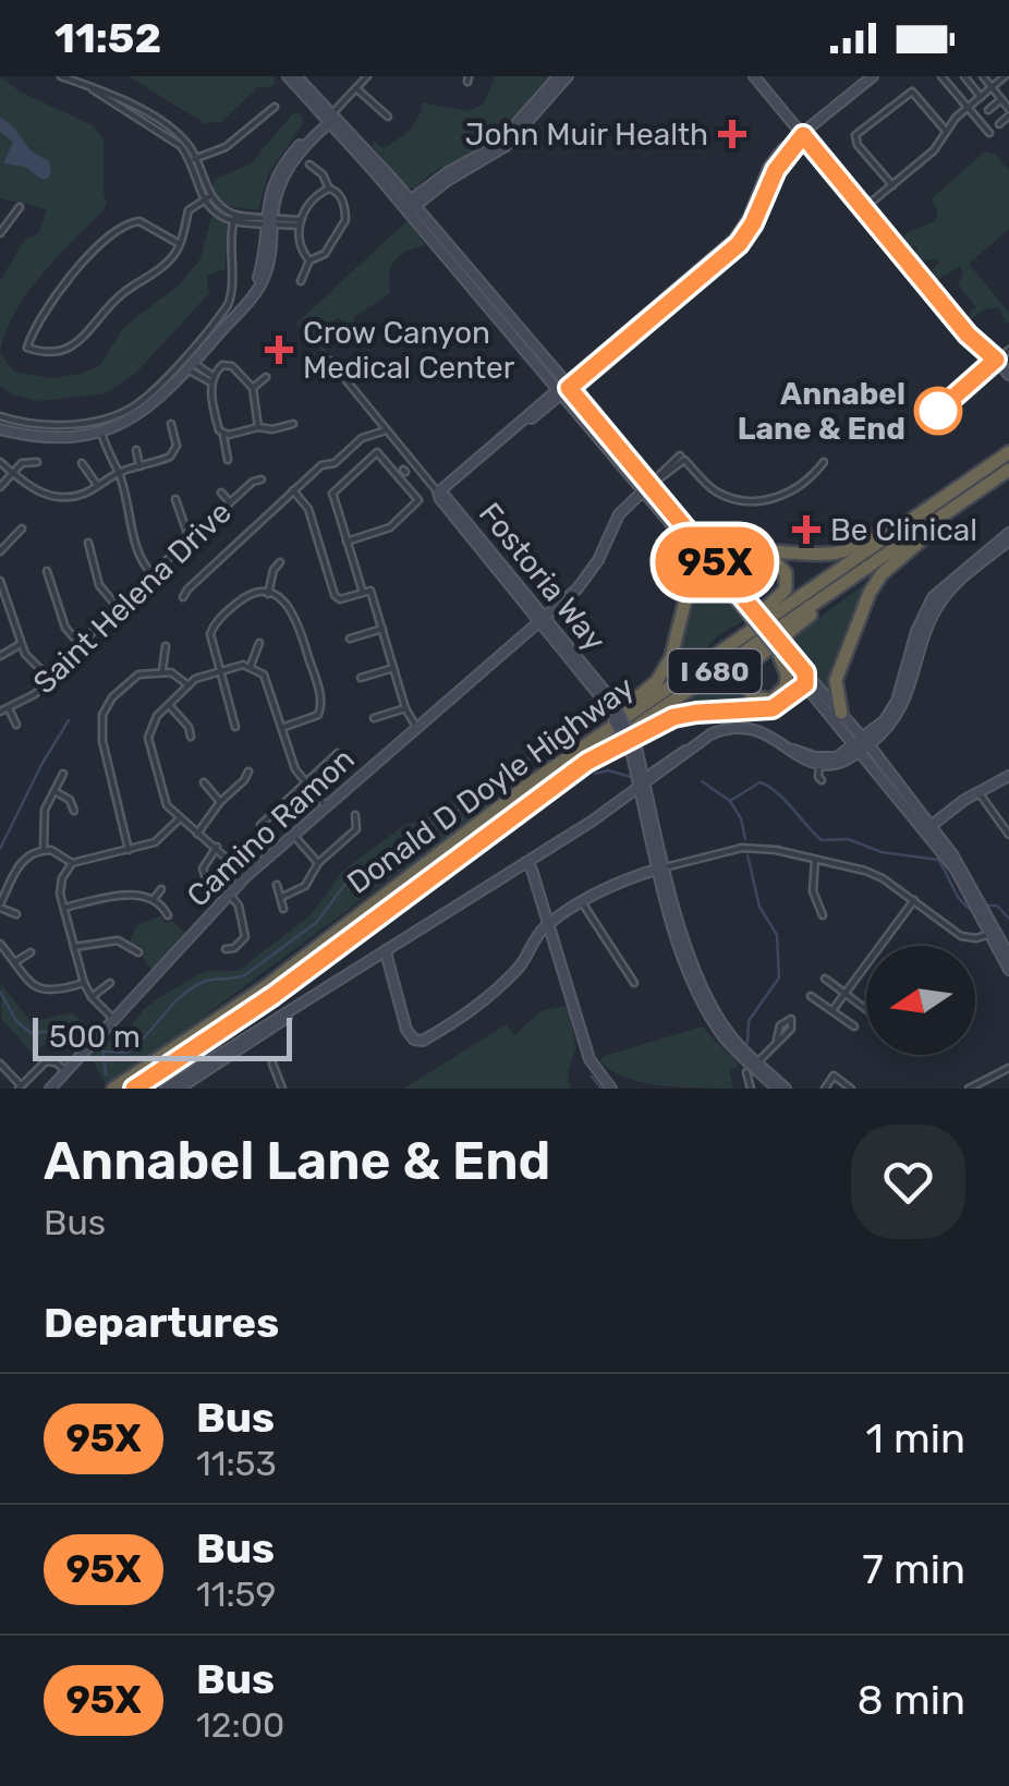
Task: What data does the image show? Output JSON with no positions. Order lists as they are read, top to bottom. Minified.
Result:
{"streets":{"highway":["I 680","Donald D Doyle Highway"],"main road":["Fostoria Way","Camino Ramon"],"street":["Saint Helena Drive"]},"crossings":[["Fostoria Way","Camino Ramon"]],"places":{"health":["John Muir Health","Crow Canyon Medical Center","Be Clinical"],"other":["Annabel Lane & End"]},"lines":["bus line 95X"],"scale_bar":"500 m","north":"left","page":{"status":"11:52","on_map":"95X","scale":"500 m","heading":[["Annabel Lane & End","Bus"],"Departures"],"list":[{"mark":"95X","name":"Bus","note":"11:53","value":"1 min"},{"mark":"95X","name":"Bus","note":"11:59","value":"7 min"},{"mark":"95X","name":"Bus","note":"12:00","value":"8 min"}]}}
